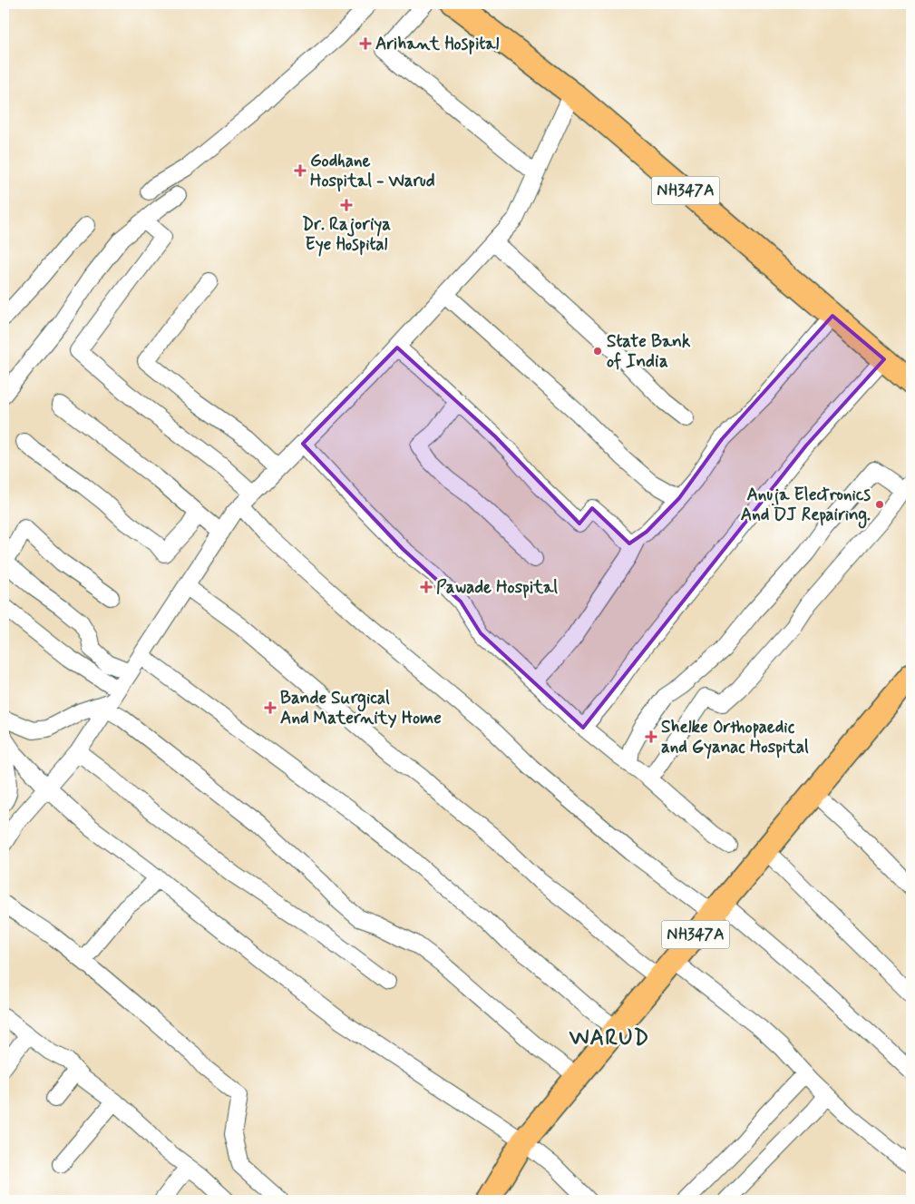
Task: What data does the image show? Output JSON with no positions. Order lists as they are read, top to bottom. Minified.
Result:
{"streets":{"highway":["NH347A"]},"districts":["WARUD"],"places":{"health":["Arihant Hospital","Godhane Hospital - Warud","Dr. Rajoriya Eye Hospital","Pawade Hospital","Bande Surgical And Maternity Home","Shelke Orthopaedic and Gyanac Hospital"],"other":["State Bank of India","Anuja Electronics And DJ Repairing."]}}
